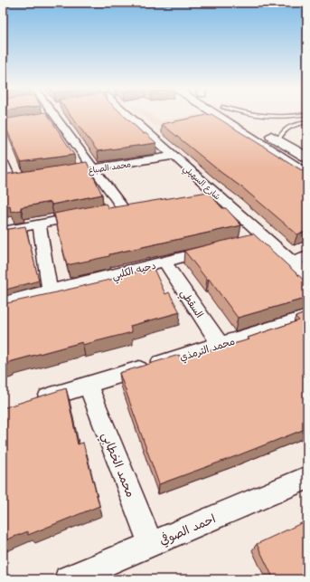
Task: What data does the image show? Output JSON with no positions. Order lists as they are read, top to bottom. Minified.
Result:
{"streets":{"street":["محمد الصباغ","شارع السهيلي","دحيه الكلبي","السقطي","محمد الترمذي","محمد الخطابي","احمد الصوفي"]},"crossings":[["محمد الصباغ","شارع السهيلي"],["دحيه الكلبي","السقطي"],["السقطي","محمد الترمذي"],["محمد الترمذي","محمد الخطابي"],["محمد الخطابي","احمد الصوفي"]]}
